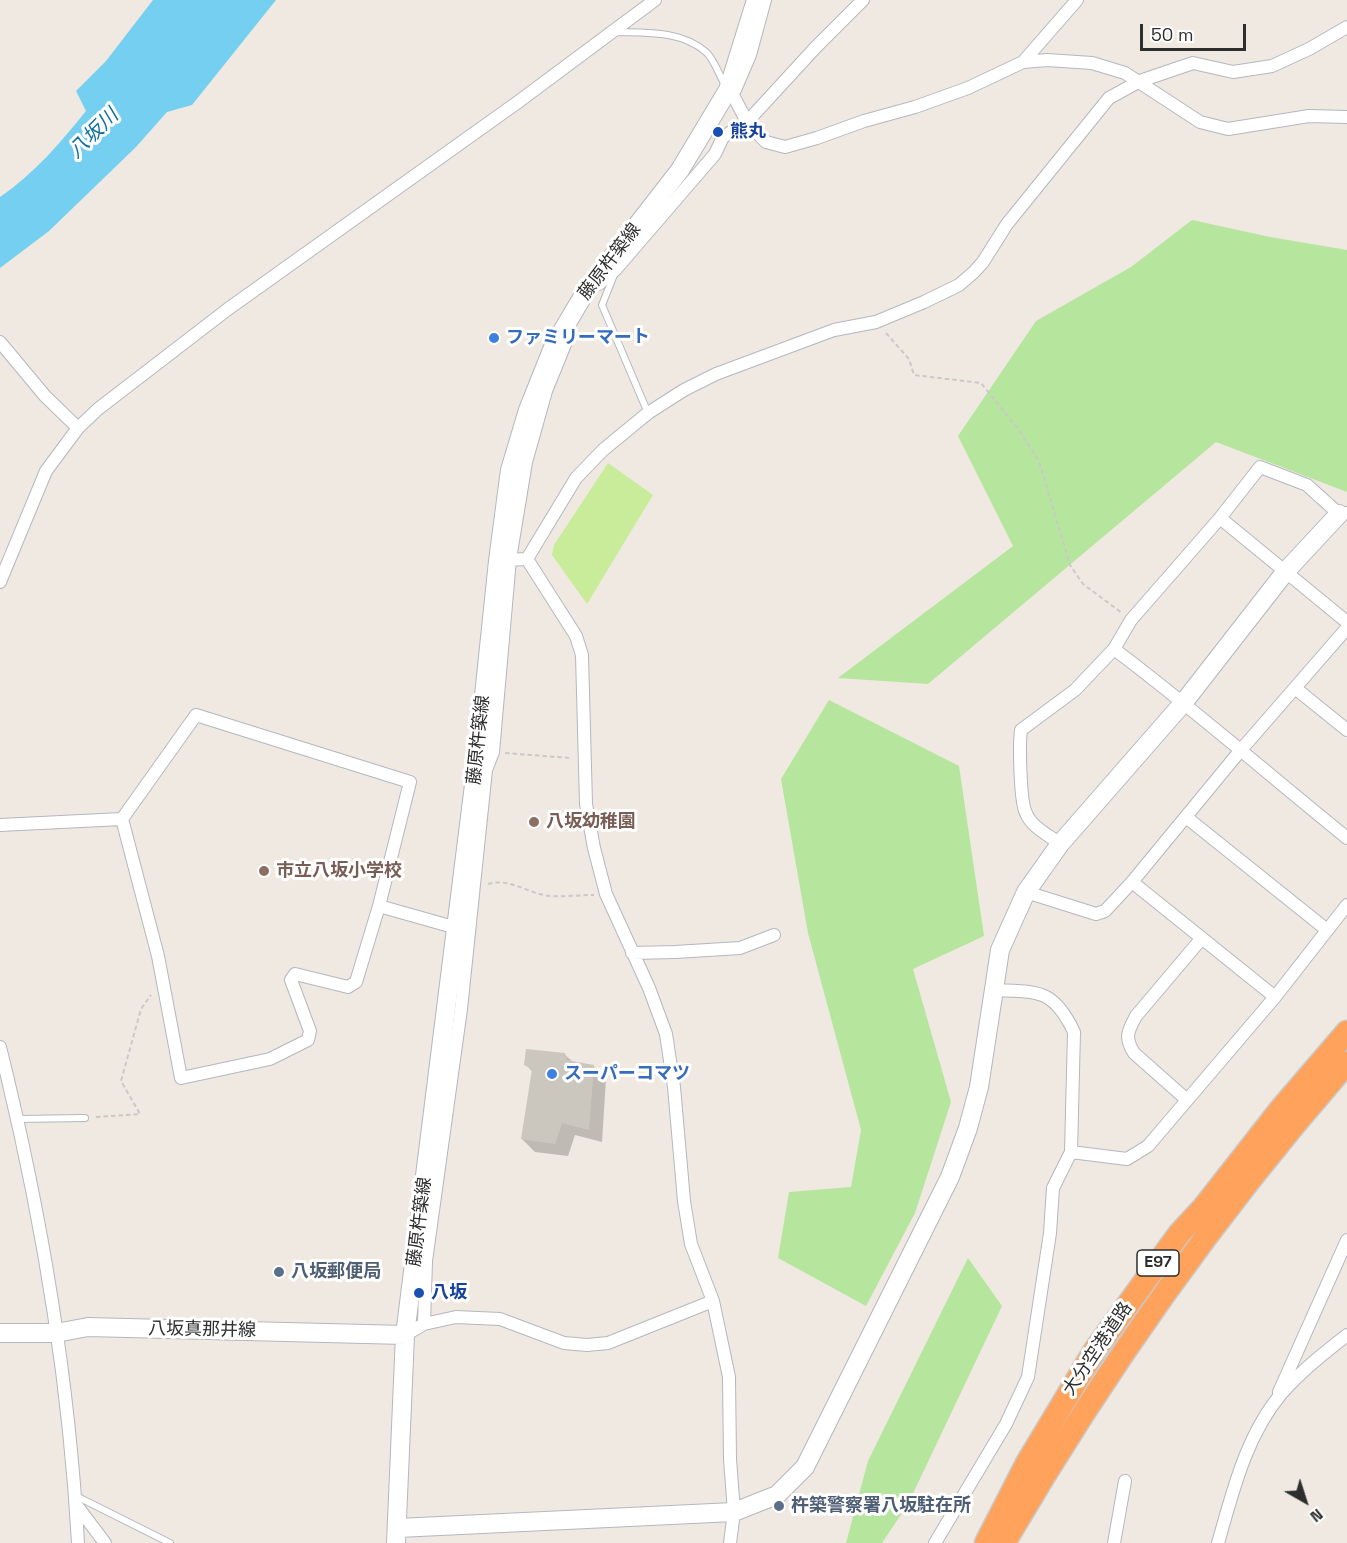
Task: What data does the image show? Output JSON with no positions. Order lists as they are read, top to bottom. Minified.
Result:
{"streets":{"highway":["E97","大分空港道路"],"main road":["藤原杵築線","八坂真那井線"]},"crossings":[["藤原杵築線","八坂真那井線"]],"water":["八坂川"],"places":["熊丸","ファミリーマート","八坂幼稚園","市立八坂小学校","スーパーコマツ","八坂郵便局","八坂","杵築警察署八坂駐在所"],"scale_bar":"50 m","north":"bottom right"}
